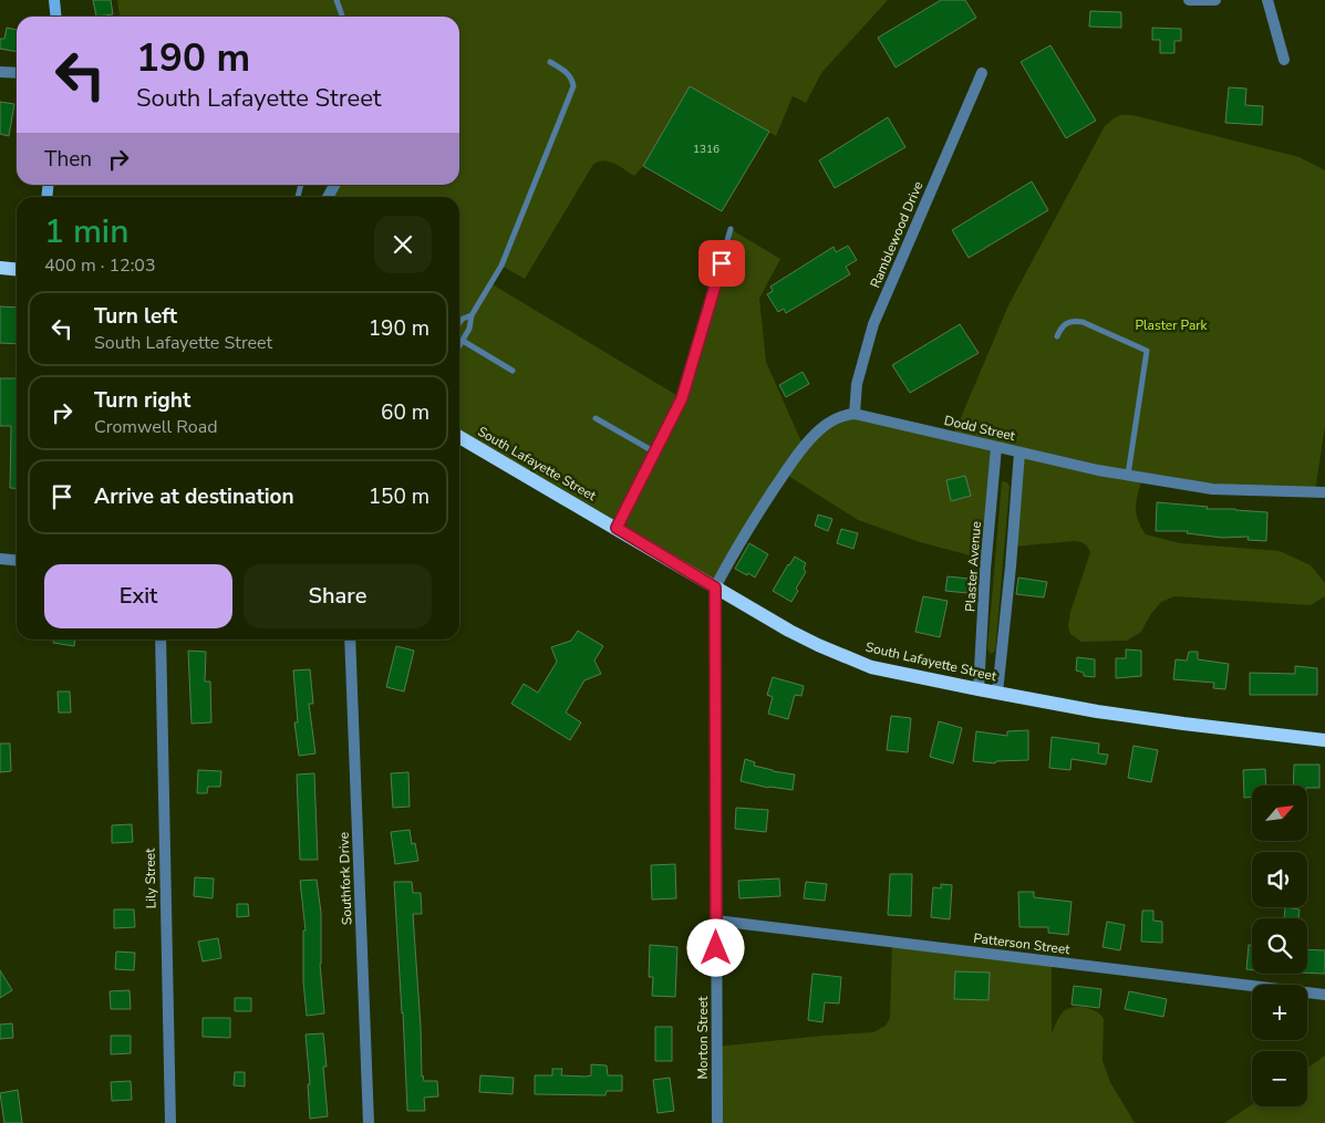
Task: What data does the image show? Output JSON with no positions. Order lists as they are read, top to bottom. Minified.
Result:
{"streets":{"main road":["South Lafayette Street"],"street":["Ramblewood Drive","Dodd Street","Plaster Avenue","Lily Street","Southfork Drive","Patterson Street","Morton Street"]},"crossings":[["Ramblewood Drive","Dodd Street"],["Dodd Street","Plaster Avenue"],["South Lafayette Street","Plaster Avenue"],["South Lafayette Street","Morton Street"],["Patterson Street","Morton Street"]],"parks":["Plaster Park"],"house_numbers":["1316"],"north":"top right","page":{"turn":["190 m","South Lafayette Street"],"then":"Then","heading":["1 min","400 m · 12:03"],"list":[{"name":"Turn left","note":"South Lafayette Street","value":"190 m"},{"name":"Turn right","note":"Cromwell Road","value":"60 m"},{"name":"Arrive at destination","value":"150 m"}],"buttons":["Exit","Share"],"map_buttons":["+","−"]}}
